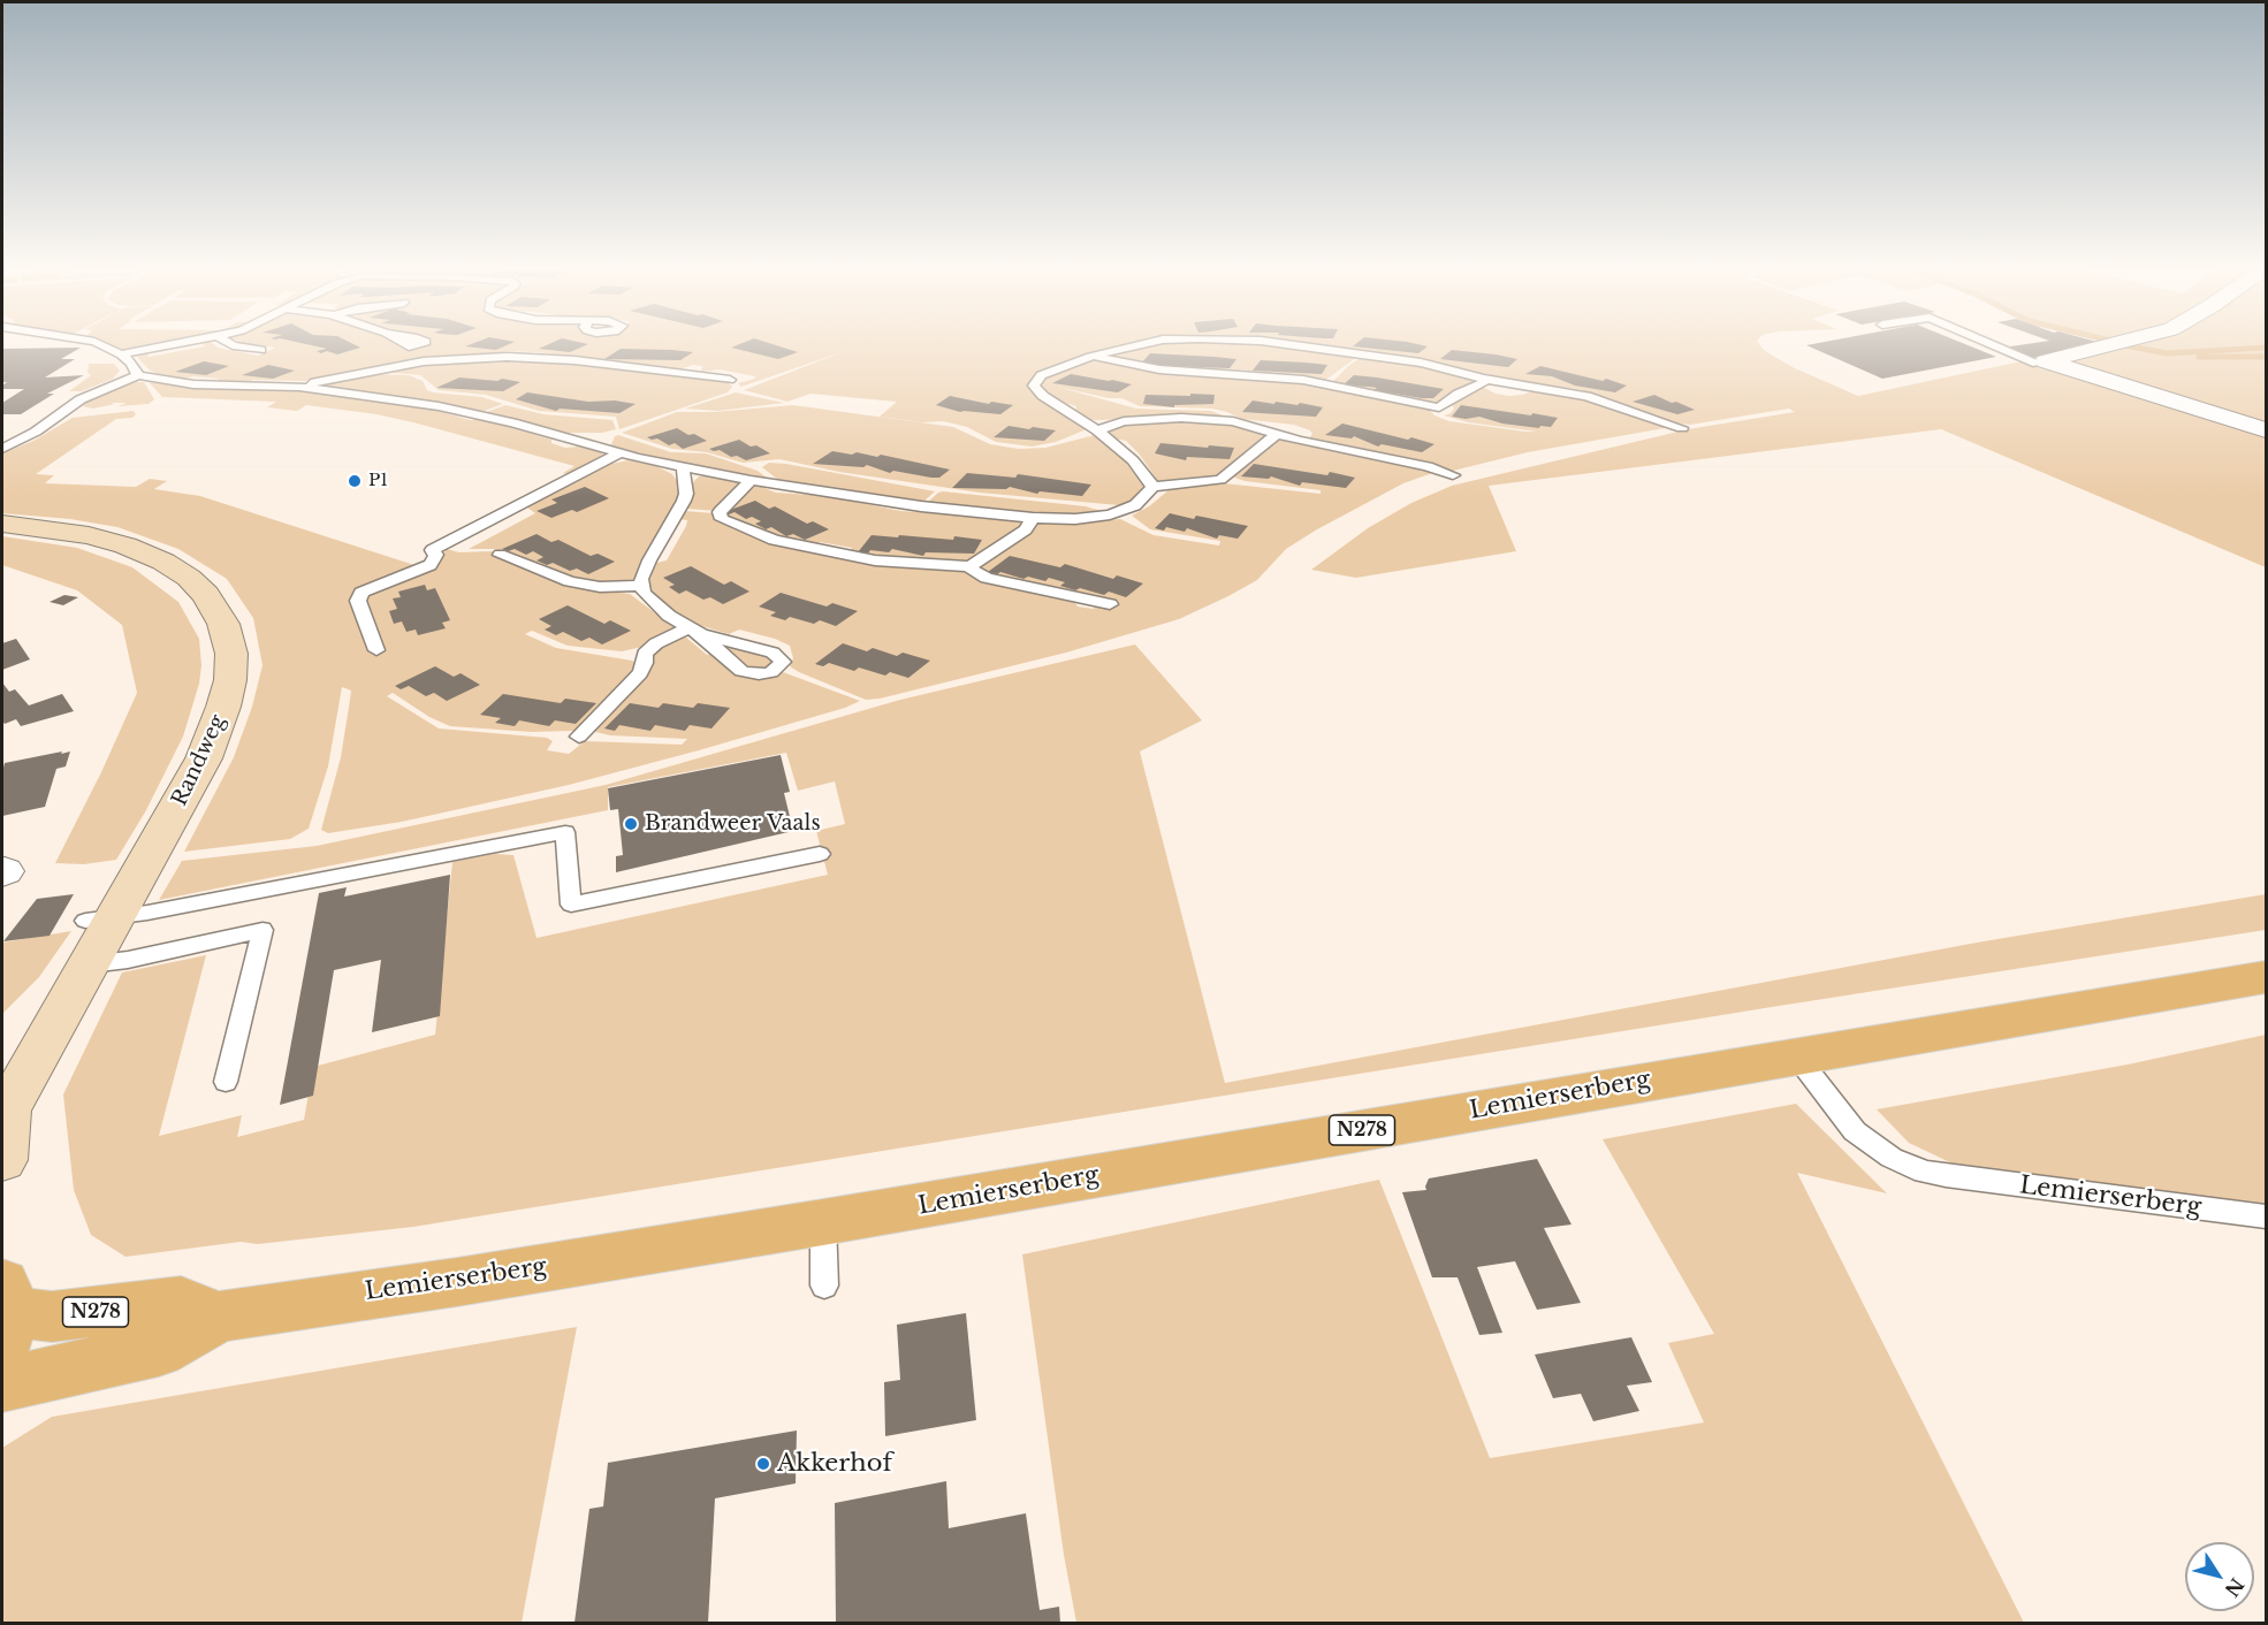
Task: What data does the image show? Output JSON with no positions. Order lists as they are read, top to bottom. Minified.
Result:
{"streets":{"main road":["Randweg","Lemierserberg","N278"]},"crossings":[["Lemierserberg","N278"]],"places":["P1","Brandweer Vaals","Akkerhof"],"north":"bottom right"}
